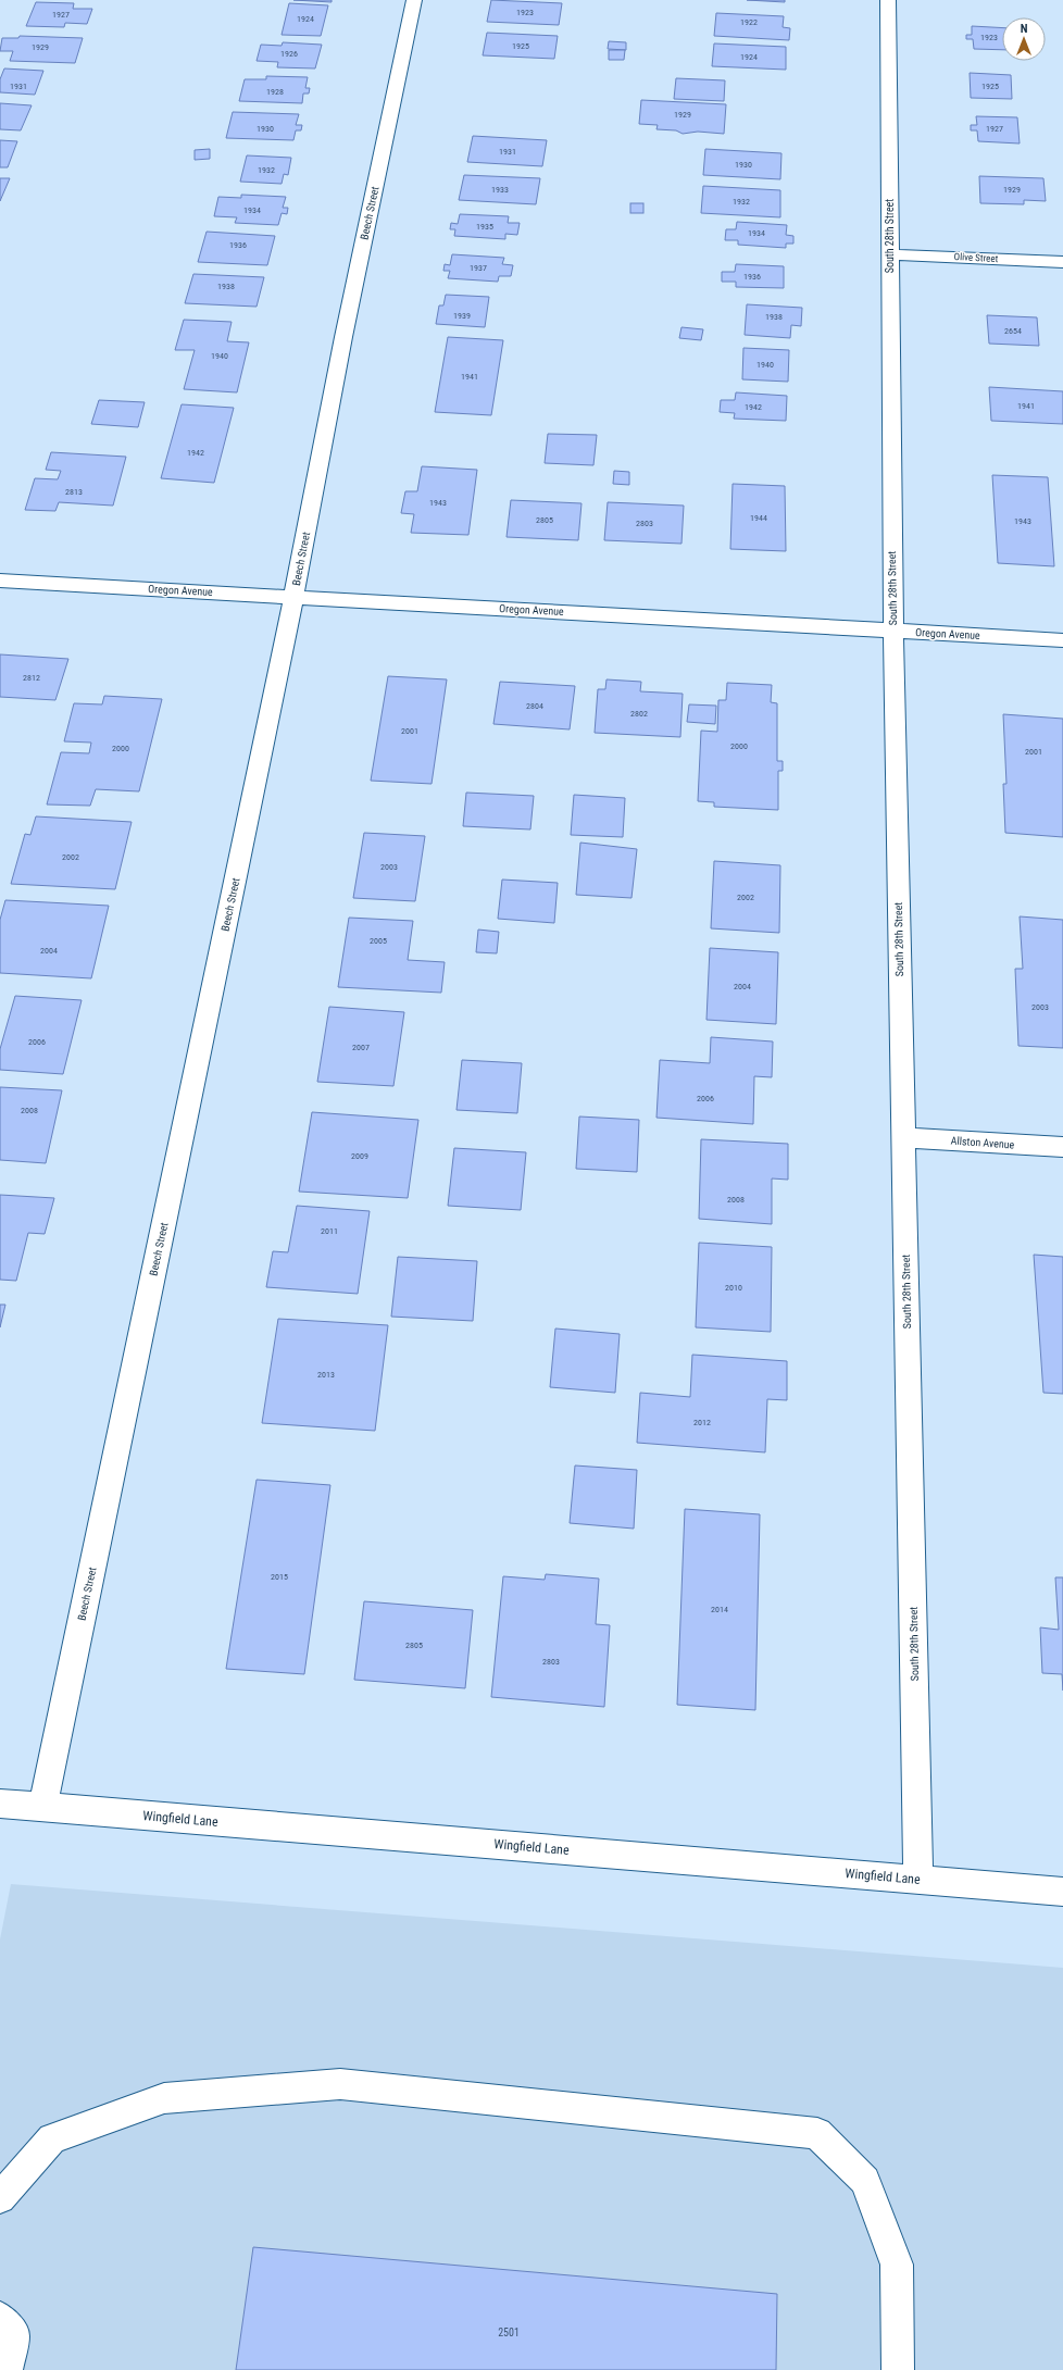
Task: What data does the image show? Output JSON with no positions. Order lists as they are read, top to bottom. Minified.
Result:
{"streets":{"street":["Beech Street","South 28th Street","Olive Street","Oregon Avenue","Allston Avenue","Wingfield Lane"]},"crossings":[["Beech Street","Oregon Avenue"],["Beech Street","Wingfield Lane"],["South 28th Street","Olive Street"],["South 28th Street","Oregon Avenue"],["South 28th Street","Allston Avenue"],["South 28th Street","Wingfield Lane"]],"house_numbers":["1923","1927","1924","1922","1923","1925","1929","1926","1924","1931","1925","1928","1929","1930","1927","1931","1930","1932","1933","1929","1932","1934","1935","1934","1936","1937","1936","1938","1939","1938","2654","1940","1940","1941","1941","1942","1942","2813","1943","1944","2805","1943","2803","2812","2804","2802","2001","2000","2000","2001","2002","2003","2002","2005","2004","2004","2003","2006","2007","2006","2008","2009","2008","2011","2010","2013","2012","2015","2014","2805","2803","2501"],"north":"top"}
